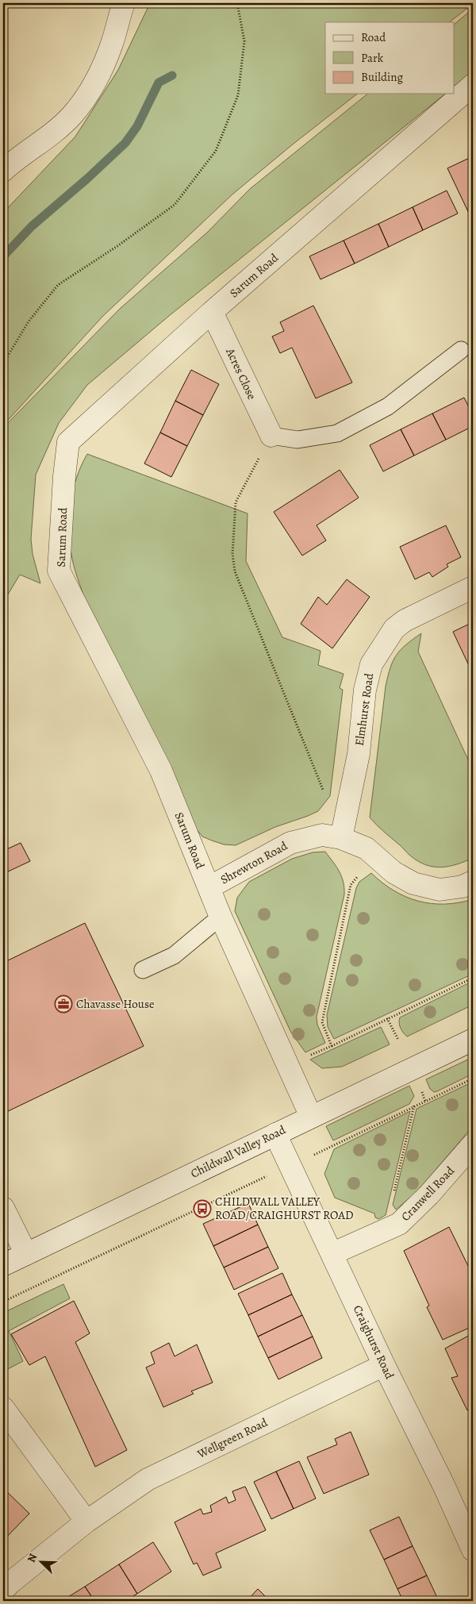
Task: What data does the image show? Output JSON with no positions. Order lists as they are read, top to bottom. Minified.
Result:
{"streets":{"street":["Sarum Road","Acres Close","Elmhurst Road","Shrewton Road","Childwall Valley Road","Cranwell Road","Craighurst Road","Wellgreen Road"]},"crossings":[["Sarum Road","Acres Close"],["Sarum Road","Shrewton Road"],["Sarum Road","Childwall Valley Road"],["Elmhurst Road","Shrewton Road"],["Childwall Valley Road","Craighurst Road"],["Cranwell Road","Craighurst Road"],["Craighurst Road","Wellgreen Road"]],"places":{"office":["Chavasse House"],"bus stop":["CHILDWALL VALLEY ROAD/CRAIGHURST ROAD"]},"legend":["Road","Park","Building"],"north":"top left"}
